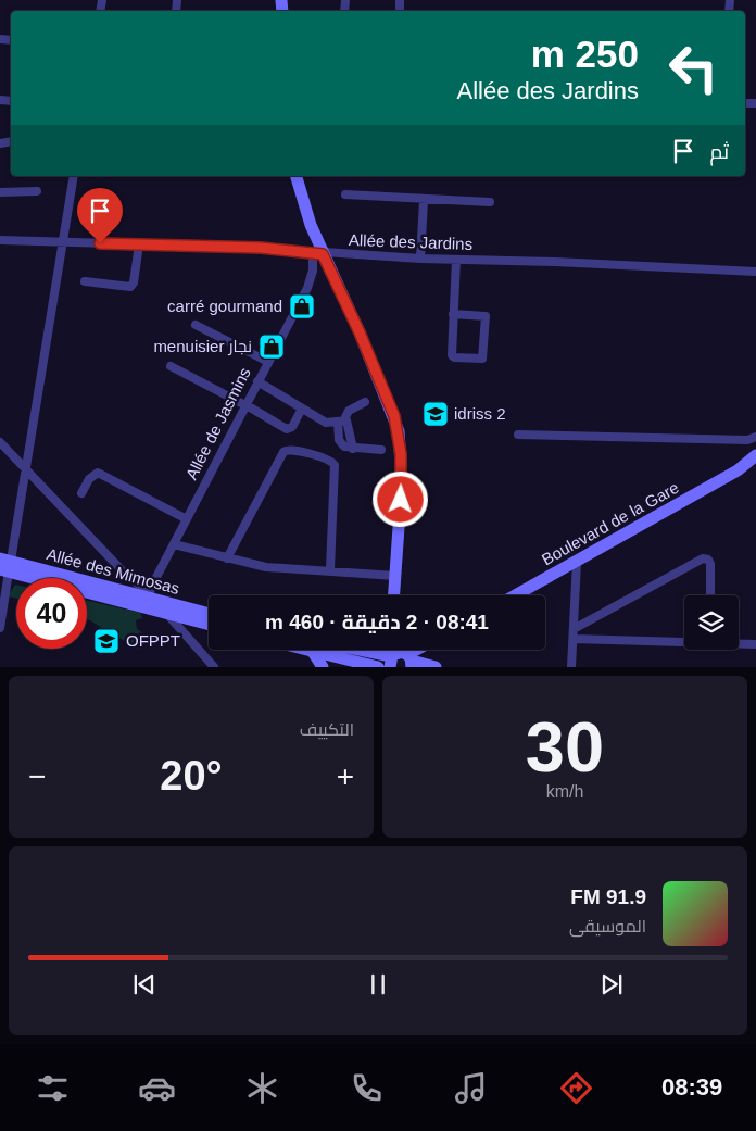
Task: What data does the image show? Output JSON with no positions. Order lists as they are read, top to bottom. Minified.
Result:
{"streets":{"street":["Allée des Jardins","Allée de Jasmins","Boulevard de la Gare","Allée des Mimosas"]},"crossings":[["Allée des Jardins","Allée de Jasmins"],["Allée de Jasmins","Allée des Mimosas"]],"places":{"shop":["carré gourmand","menuisier نجار"],"school or university":["idriss 2","OFPPT"]},"page":{"turn":["250 m","Allée des Jardins"],"then":"ثم","limit":"40","trip":"08:41 · 2 دقيقة · 460 m","tile":[["30","km/h"],"التكييف"],"heat":["−","20°","+"],"song":["91.9 FM","الموسيقى"],"tabs":"08:39"}}
